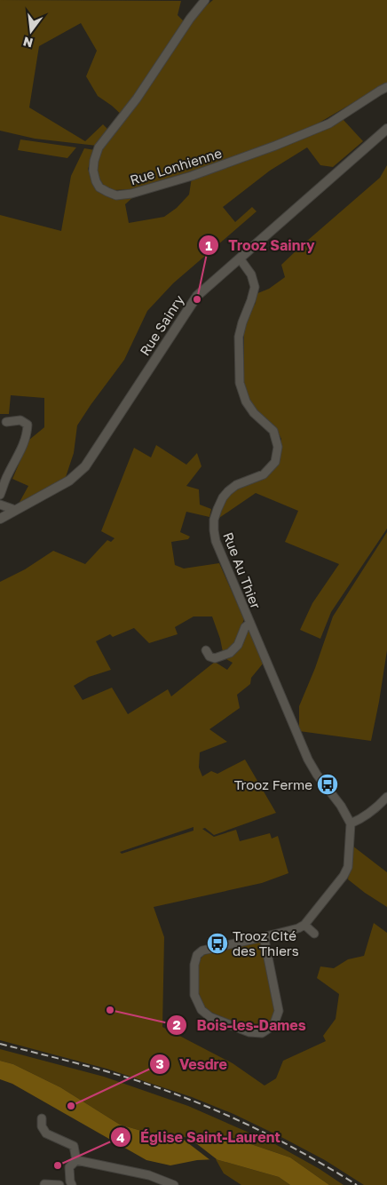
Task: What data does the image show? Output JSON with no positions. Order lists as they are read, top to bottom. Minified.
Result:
{"streets":{"street":["Rue Lonhienne","Rue Sainry","Rue Au Thier"]},"crossings":[["Rue Sainry","Rue Au Thier"]],"places":{"other":["Trooz Sainry","Bois-les-Dames","Vesdre","Église Saint-Laurent"],"bus stop":["Trooz Ferme","Trooz Cité des Thiers"]},"north":"bottom"}
